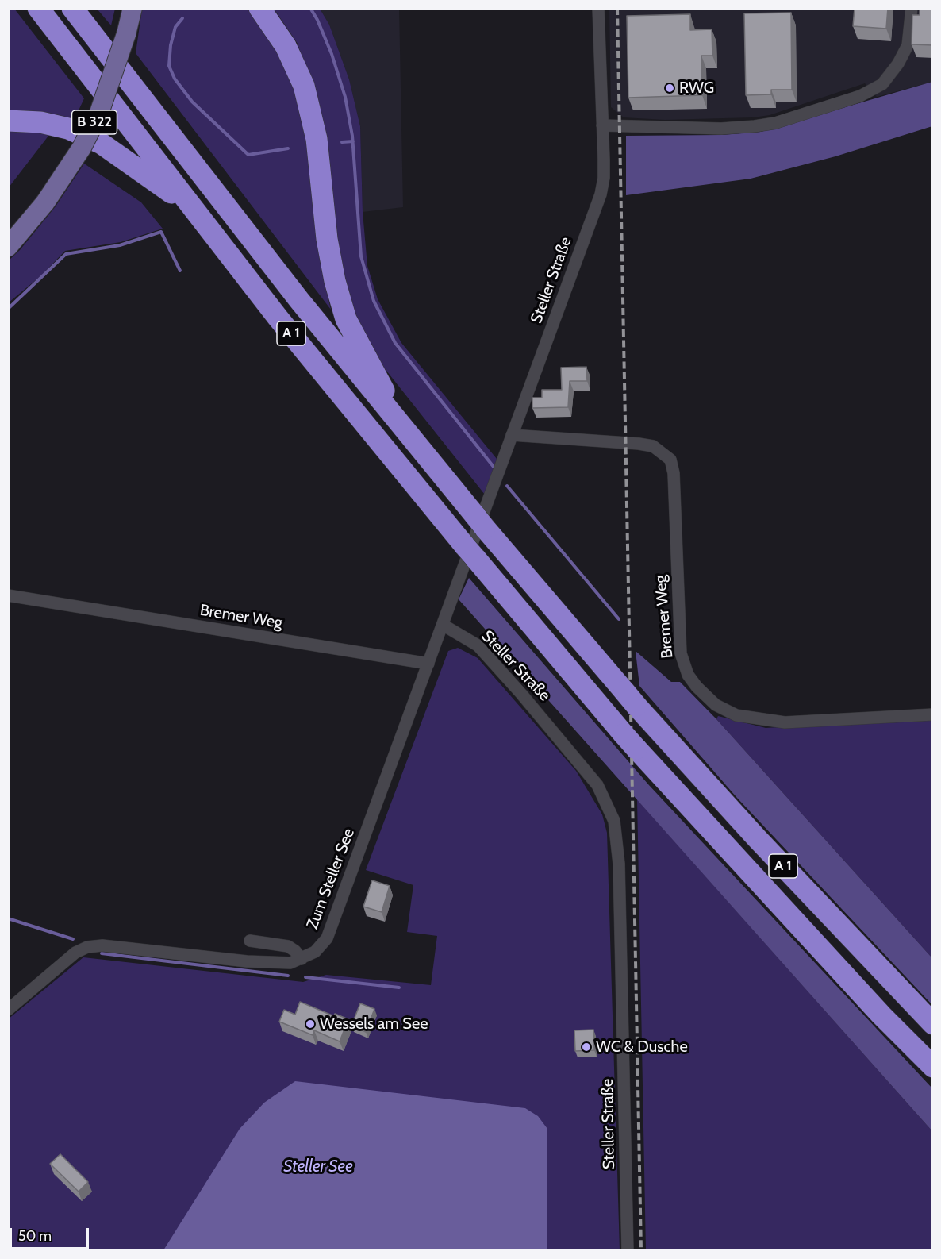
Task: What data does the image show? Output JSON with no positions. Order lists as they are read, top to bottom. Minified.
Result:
{"streets":{"highway":["A 1"],"main road":["B 322"],"street":["Steller Straße","Bremer Weg","Zum Steller See"]},"crossings":[["Steller Straße","Bremer Weg"],["Bremer Weg","Zum Steller See"]],"water":["Steller See"],"places":["RWG","Wessels am See","WC & Dusche"],"scale_bar":"50 m"}
